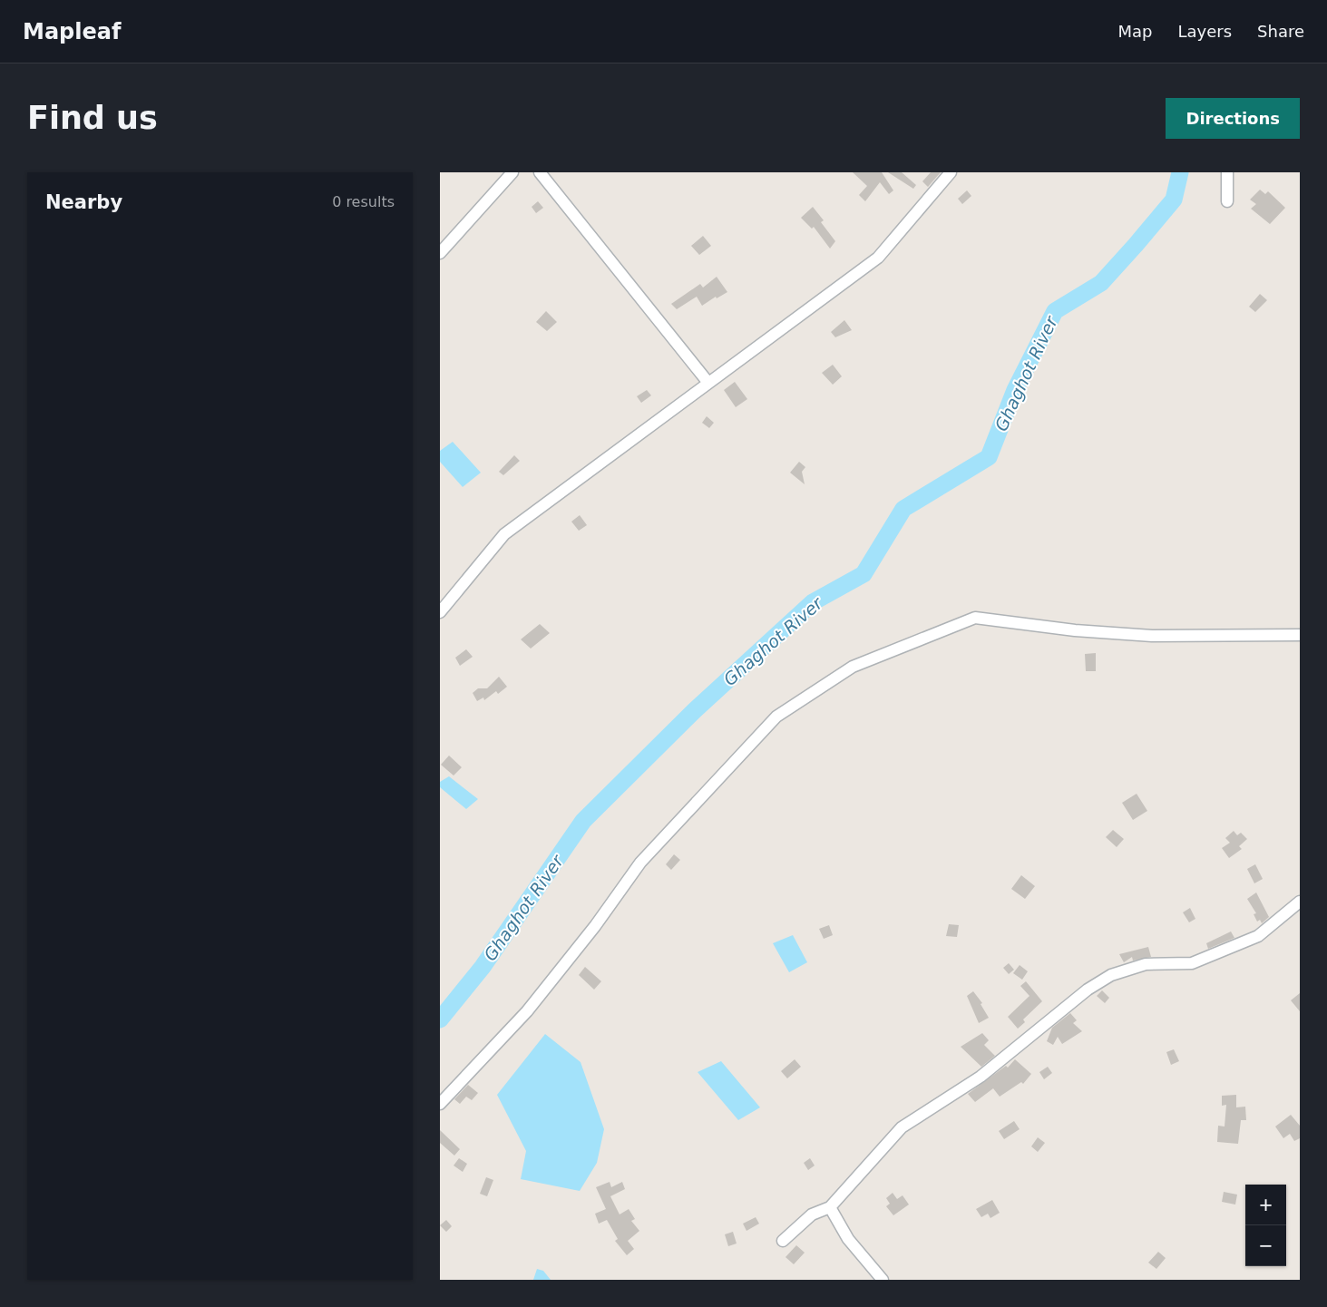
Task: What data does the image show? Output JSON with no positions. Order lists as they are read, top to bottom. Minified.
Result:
{"water":["Ghaghot River"],"page":{"header":"Mapleaf","nav":["Map","Layers","Share"],"buttons":"Directions","title":"Find us","heading":["Nearby","0 results"],"map_buttons":["+","−"]}}
